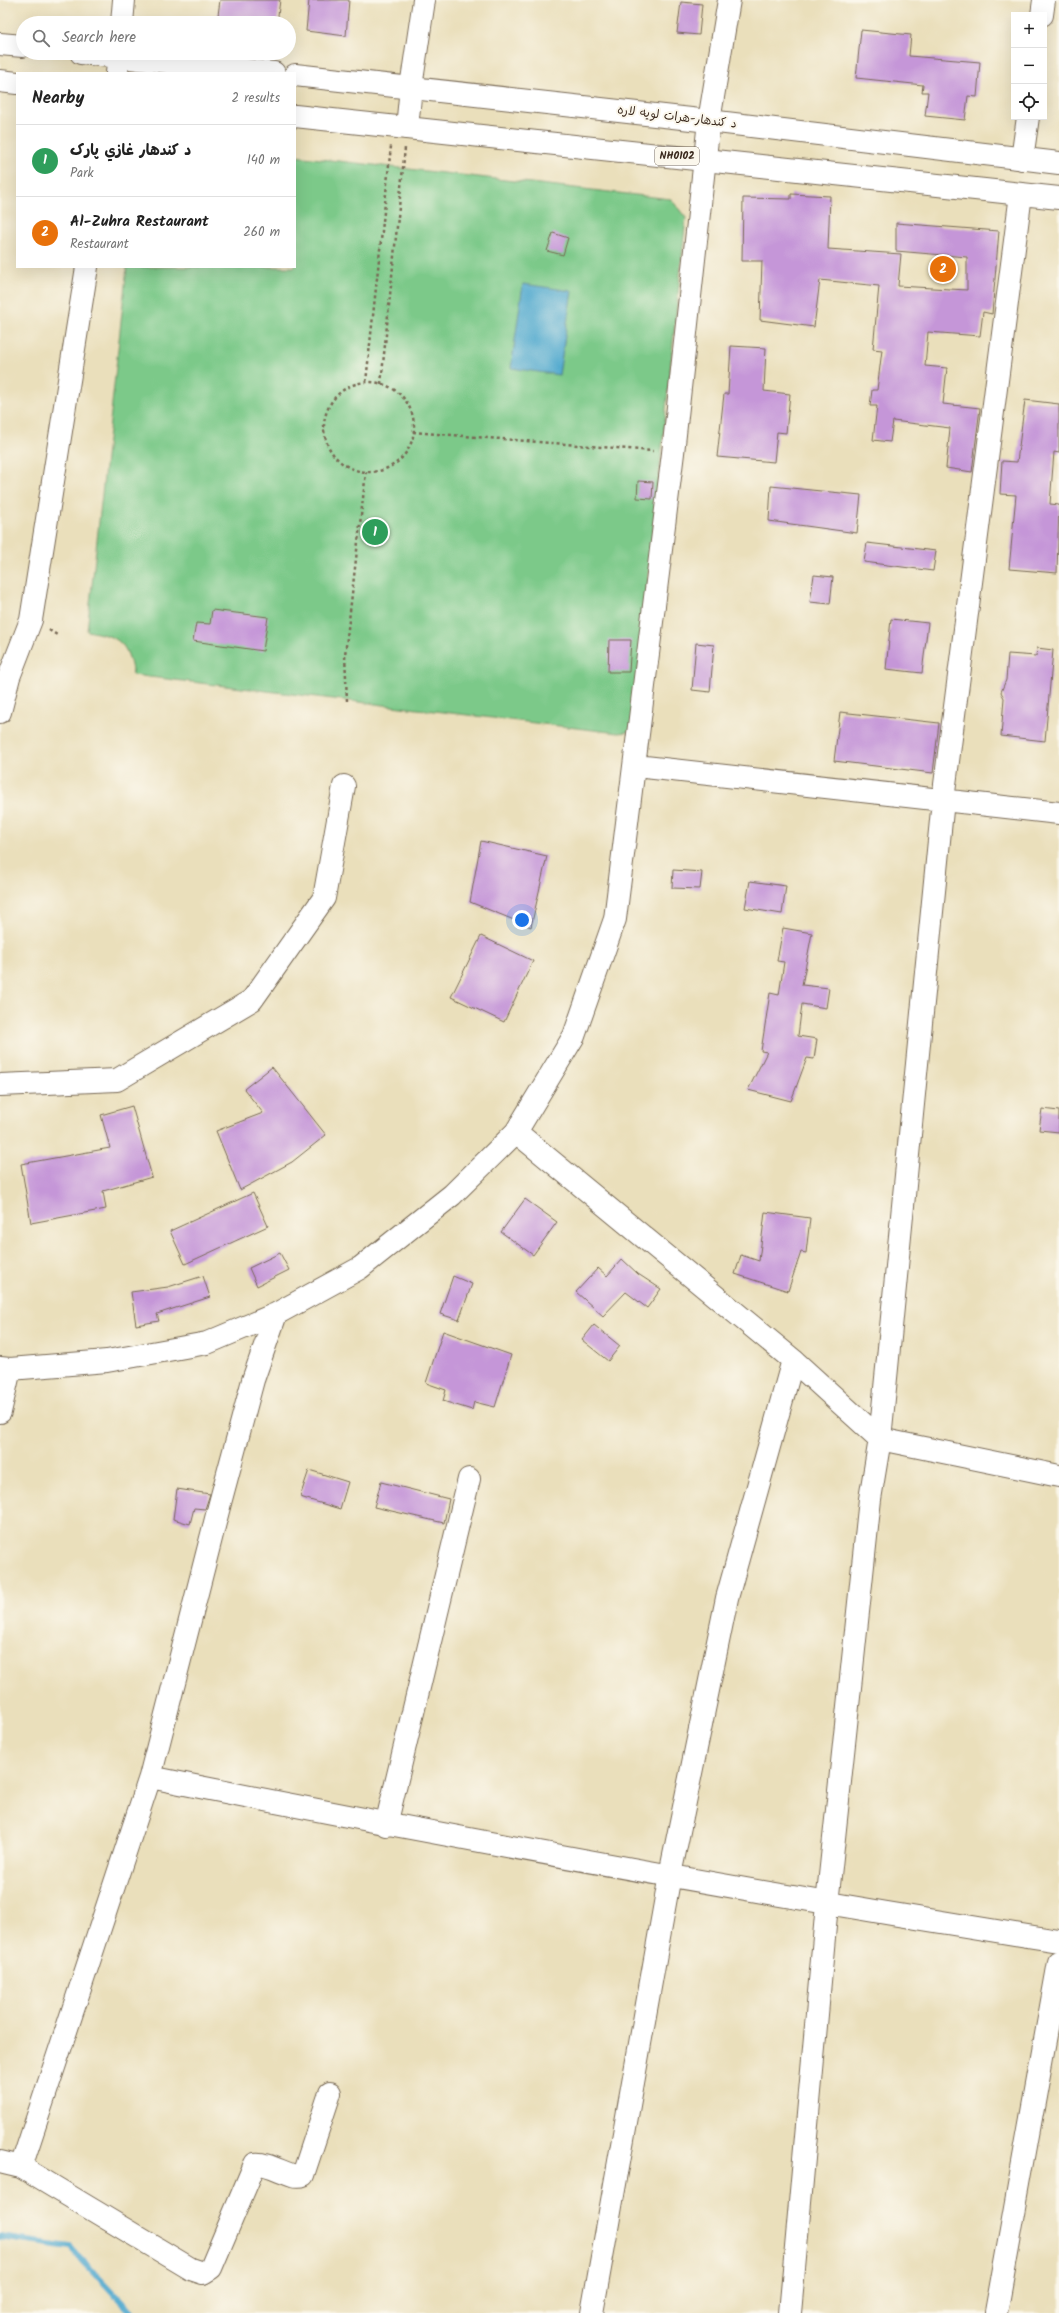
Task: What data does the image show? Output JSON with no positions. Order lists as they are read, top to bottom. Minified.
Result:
{"streets":{"main road":["د کندهار-هرات لويه لاره","NH0102"]},"page":{"map_buttons":["+","−"],"search":"Search here","heading":["Nearby","2 results"],"list":[{"mark":"1","name":"د کندهار غازي پارک","note":"Park","value":"140 m"},{"mark":"2","name":"Al-Zuhra Restaurant","note":"Restaurant","value":"260 m"}],"pins":["2","1"]}}
